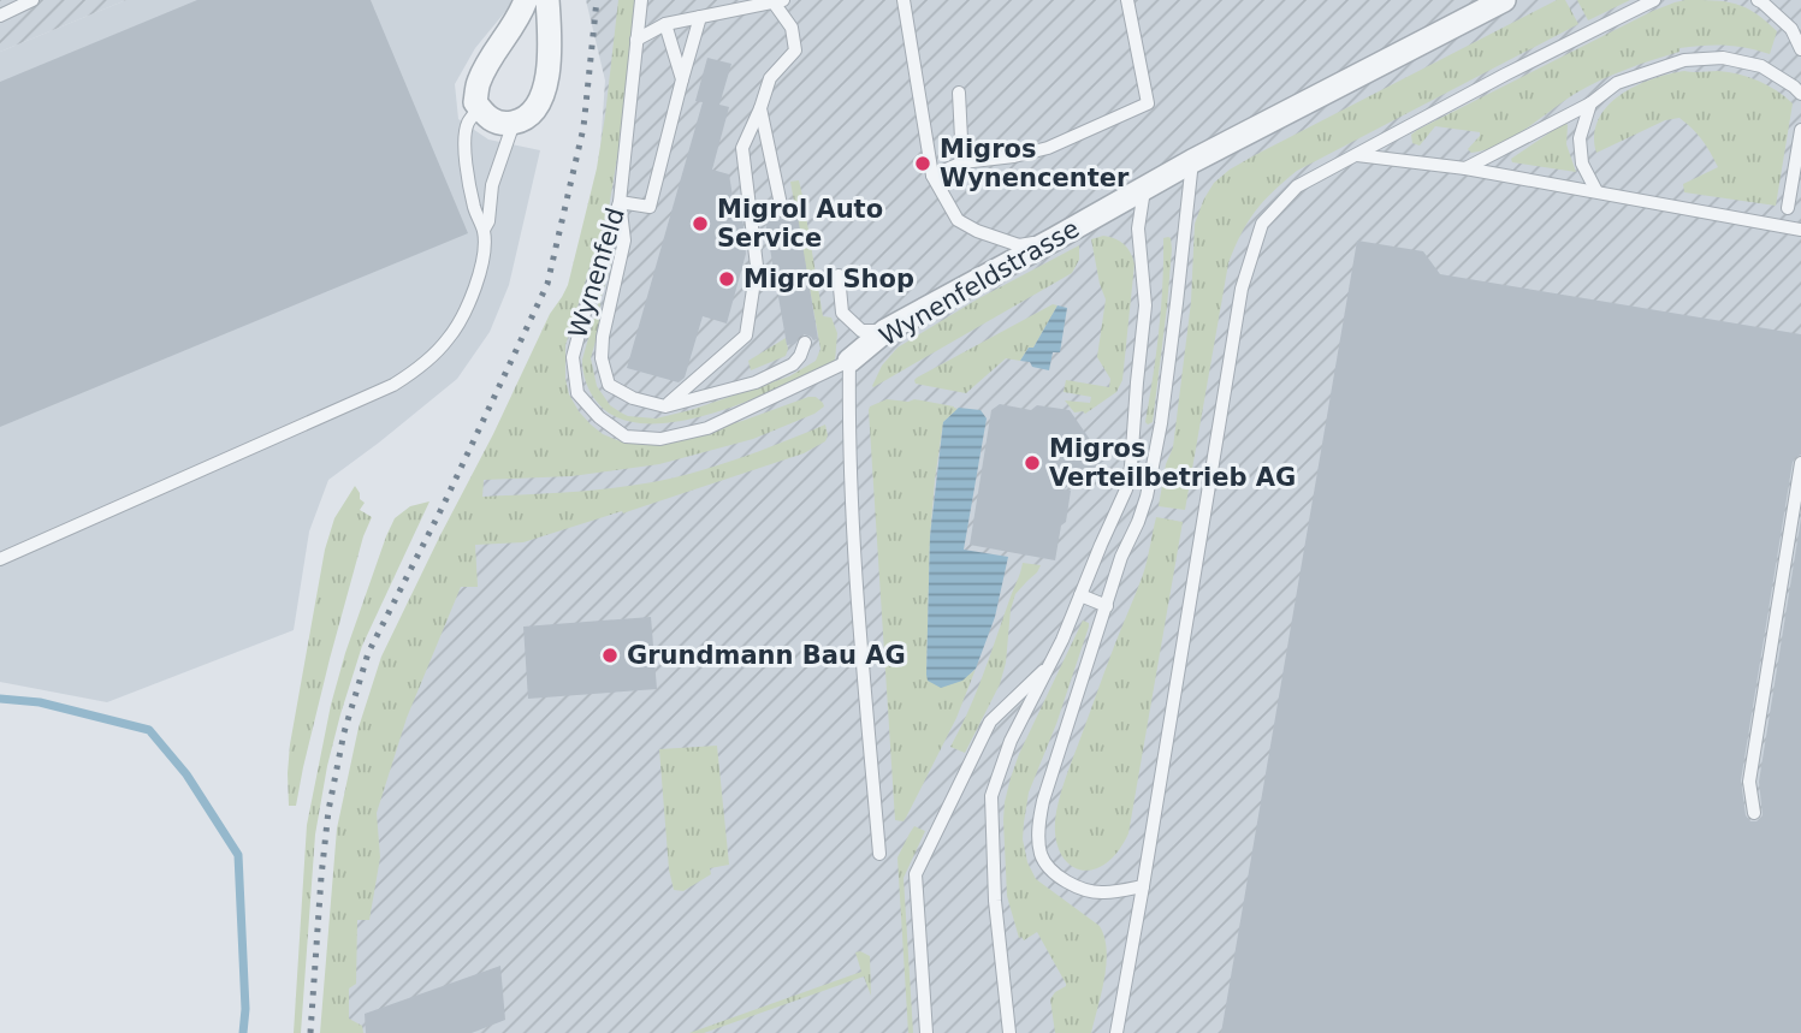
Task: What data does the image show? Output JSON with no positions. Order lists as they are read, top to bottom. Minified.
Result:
{"streets":{"street":["Wynenfeldstrasse"],"lane":["Wynenfeld"]},"crossings":[["Wynenfeld","Wynenfeldstrasse"]],"places":["Migros Wynencenter","Migrol Auto Service","Migrol Shop","Migros Verteilbetrieb AG","Grundmann Bau AG"]}
